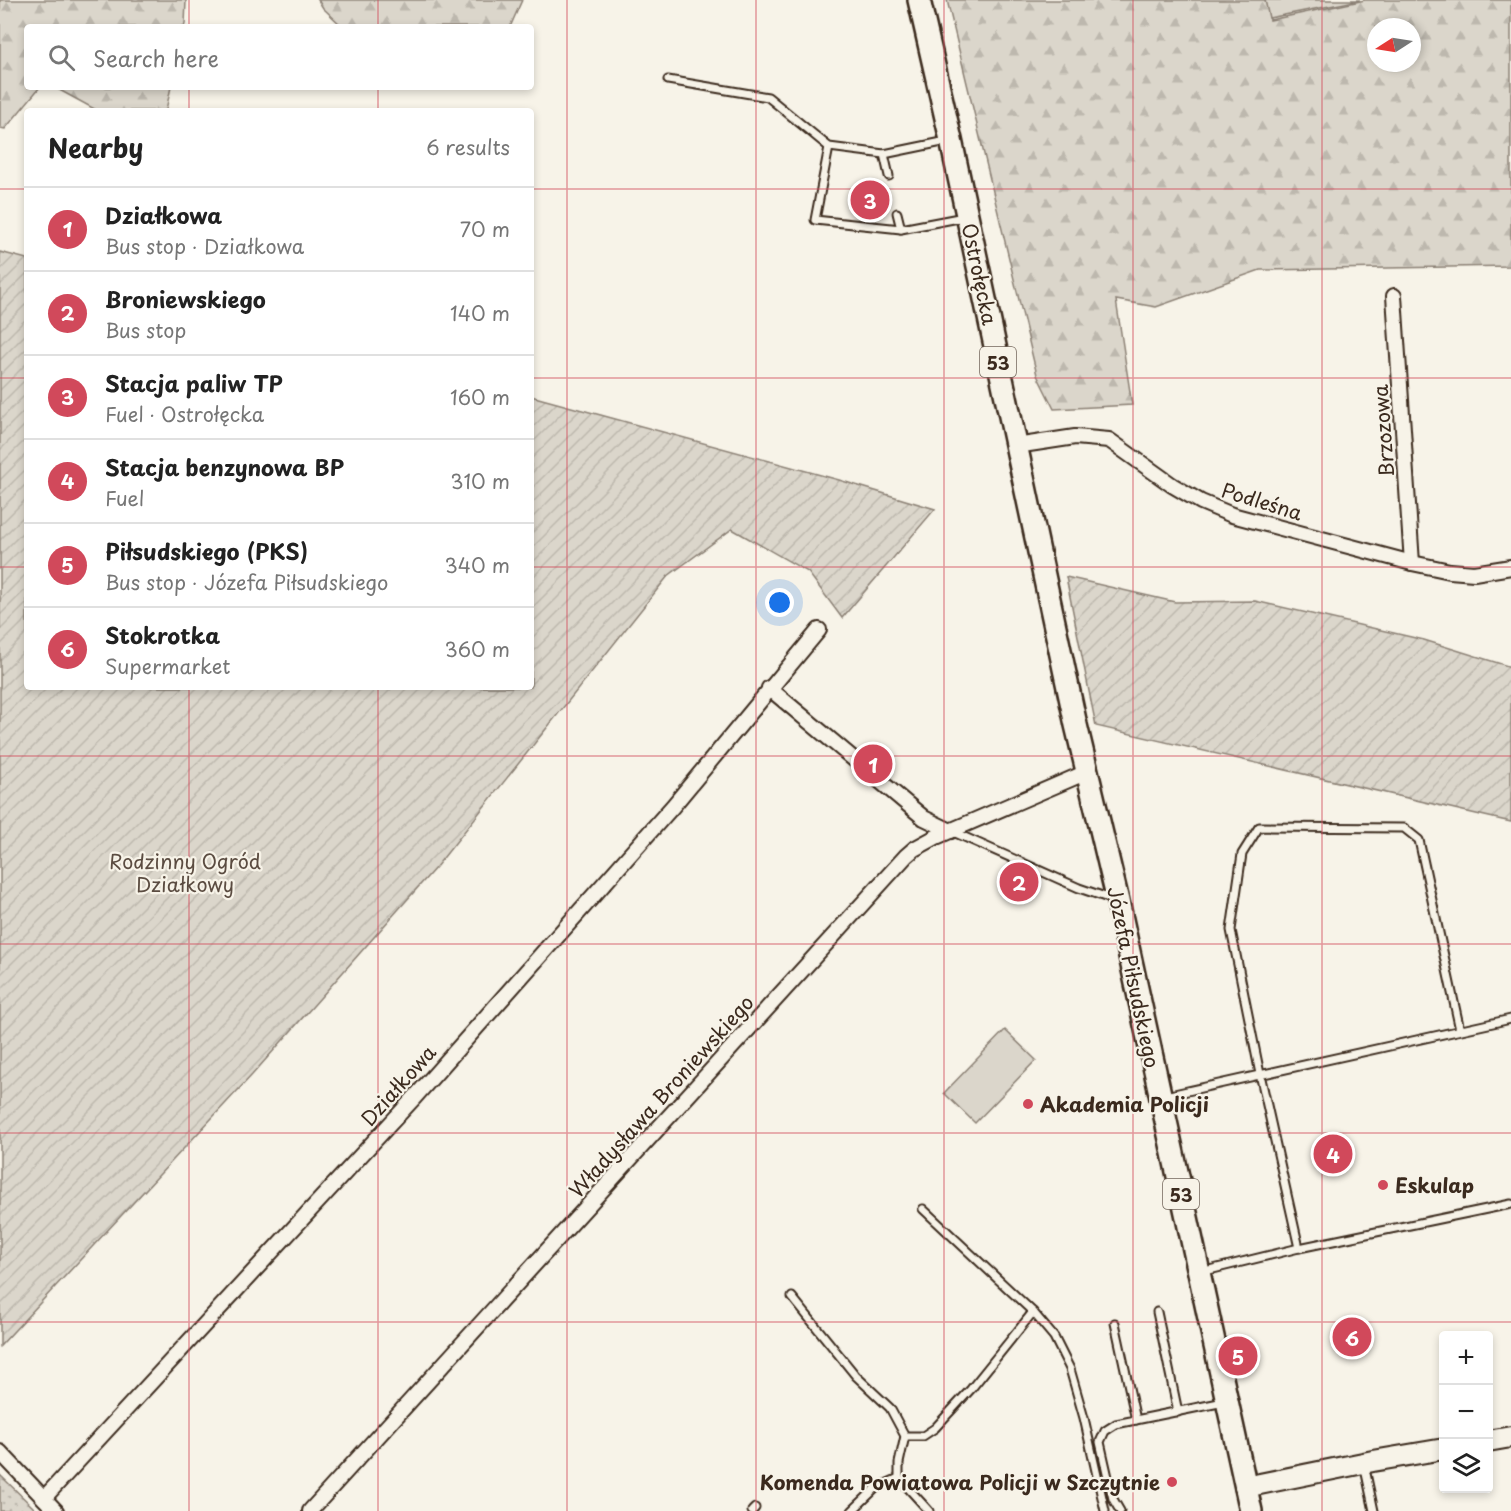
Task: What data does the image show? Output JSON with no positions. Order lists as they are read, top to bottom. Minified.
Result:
{"streets":{"main road":["Ostrołęcka","53","Józefa Piłsudskiego"],"street":["Brzozowa","Podleśna","Działkowa","Władysława Broniewskiego"]},"crossings":[["Ostrołęcka","Podleśna"],["Ostrołęcka","Józefa Piłsudskiego"],["Brzozowa","Podleśna"],["Józefa Piłsudskiego","Władysława Broniewskiego"]],"parks":["Rodzinny Ogród Działkowy"],"places":["Akademia Policji","Eskulap","Komenda Powiatowa Policji w Szczytnie"],"north":"left","page":{"search":"Search here","heading":["Nearby","6 results"],"pins":["3","1","2","4","6","5"],"list":[{"mark":"1","name":"Działkowa","note":"Bus stop · Działkowa","value":"70 m"},{"mark":"2","name":"Broniewskiego","note":"Bus stop","value":"140 m"},{"mark":"3","name":"Stacja paliw TP","note":"Fuel · Ostrołęcka","value":"160 m"},{"mark":"4","name":"Stacja benzynowa BP","note":"Fuel","value":"310 m"},{"mark":"5","name":"Piłsudskiego (PKS)","note":"Bus stop · Józefa Piłsudskiego","value":"340 m"},{"mark":"6","name":"Stokrotka","note":"Supermarket","value":"360 m"}],"map_buttons":["+","−"]}}
